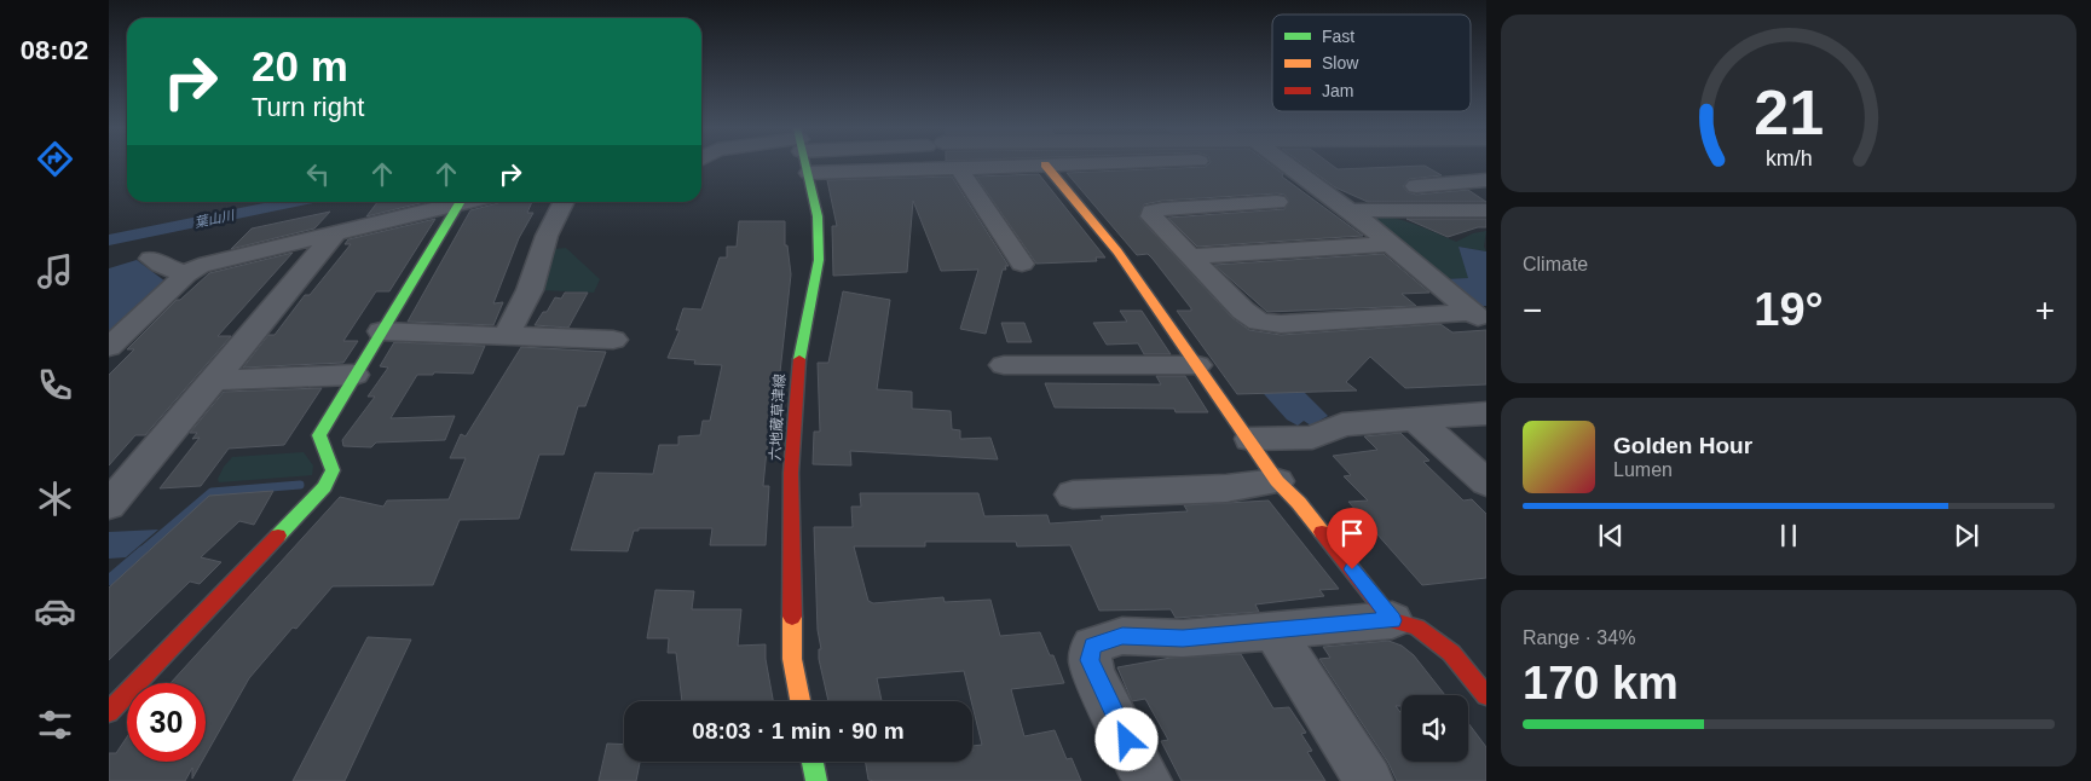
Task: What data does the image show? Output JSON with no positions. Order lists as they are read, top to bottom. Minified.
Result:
{"streets":{"street":["六地蔵草津線"]},"water":["葉山川"],"legend":["Fast","Slow","Jam"],"page":{"tabs":"08:02","turn":["20 m","Turn right"],"tile":["Climate",["Range · 34%","170 km"]],"heat":["−","19°","+"],"song":["Golden Hour","Lumen"],"limit":"30","trip":"08:03 · 1 min · 90 m","gauge":["21","km/h"]}}
